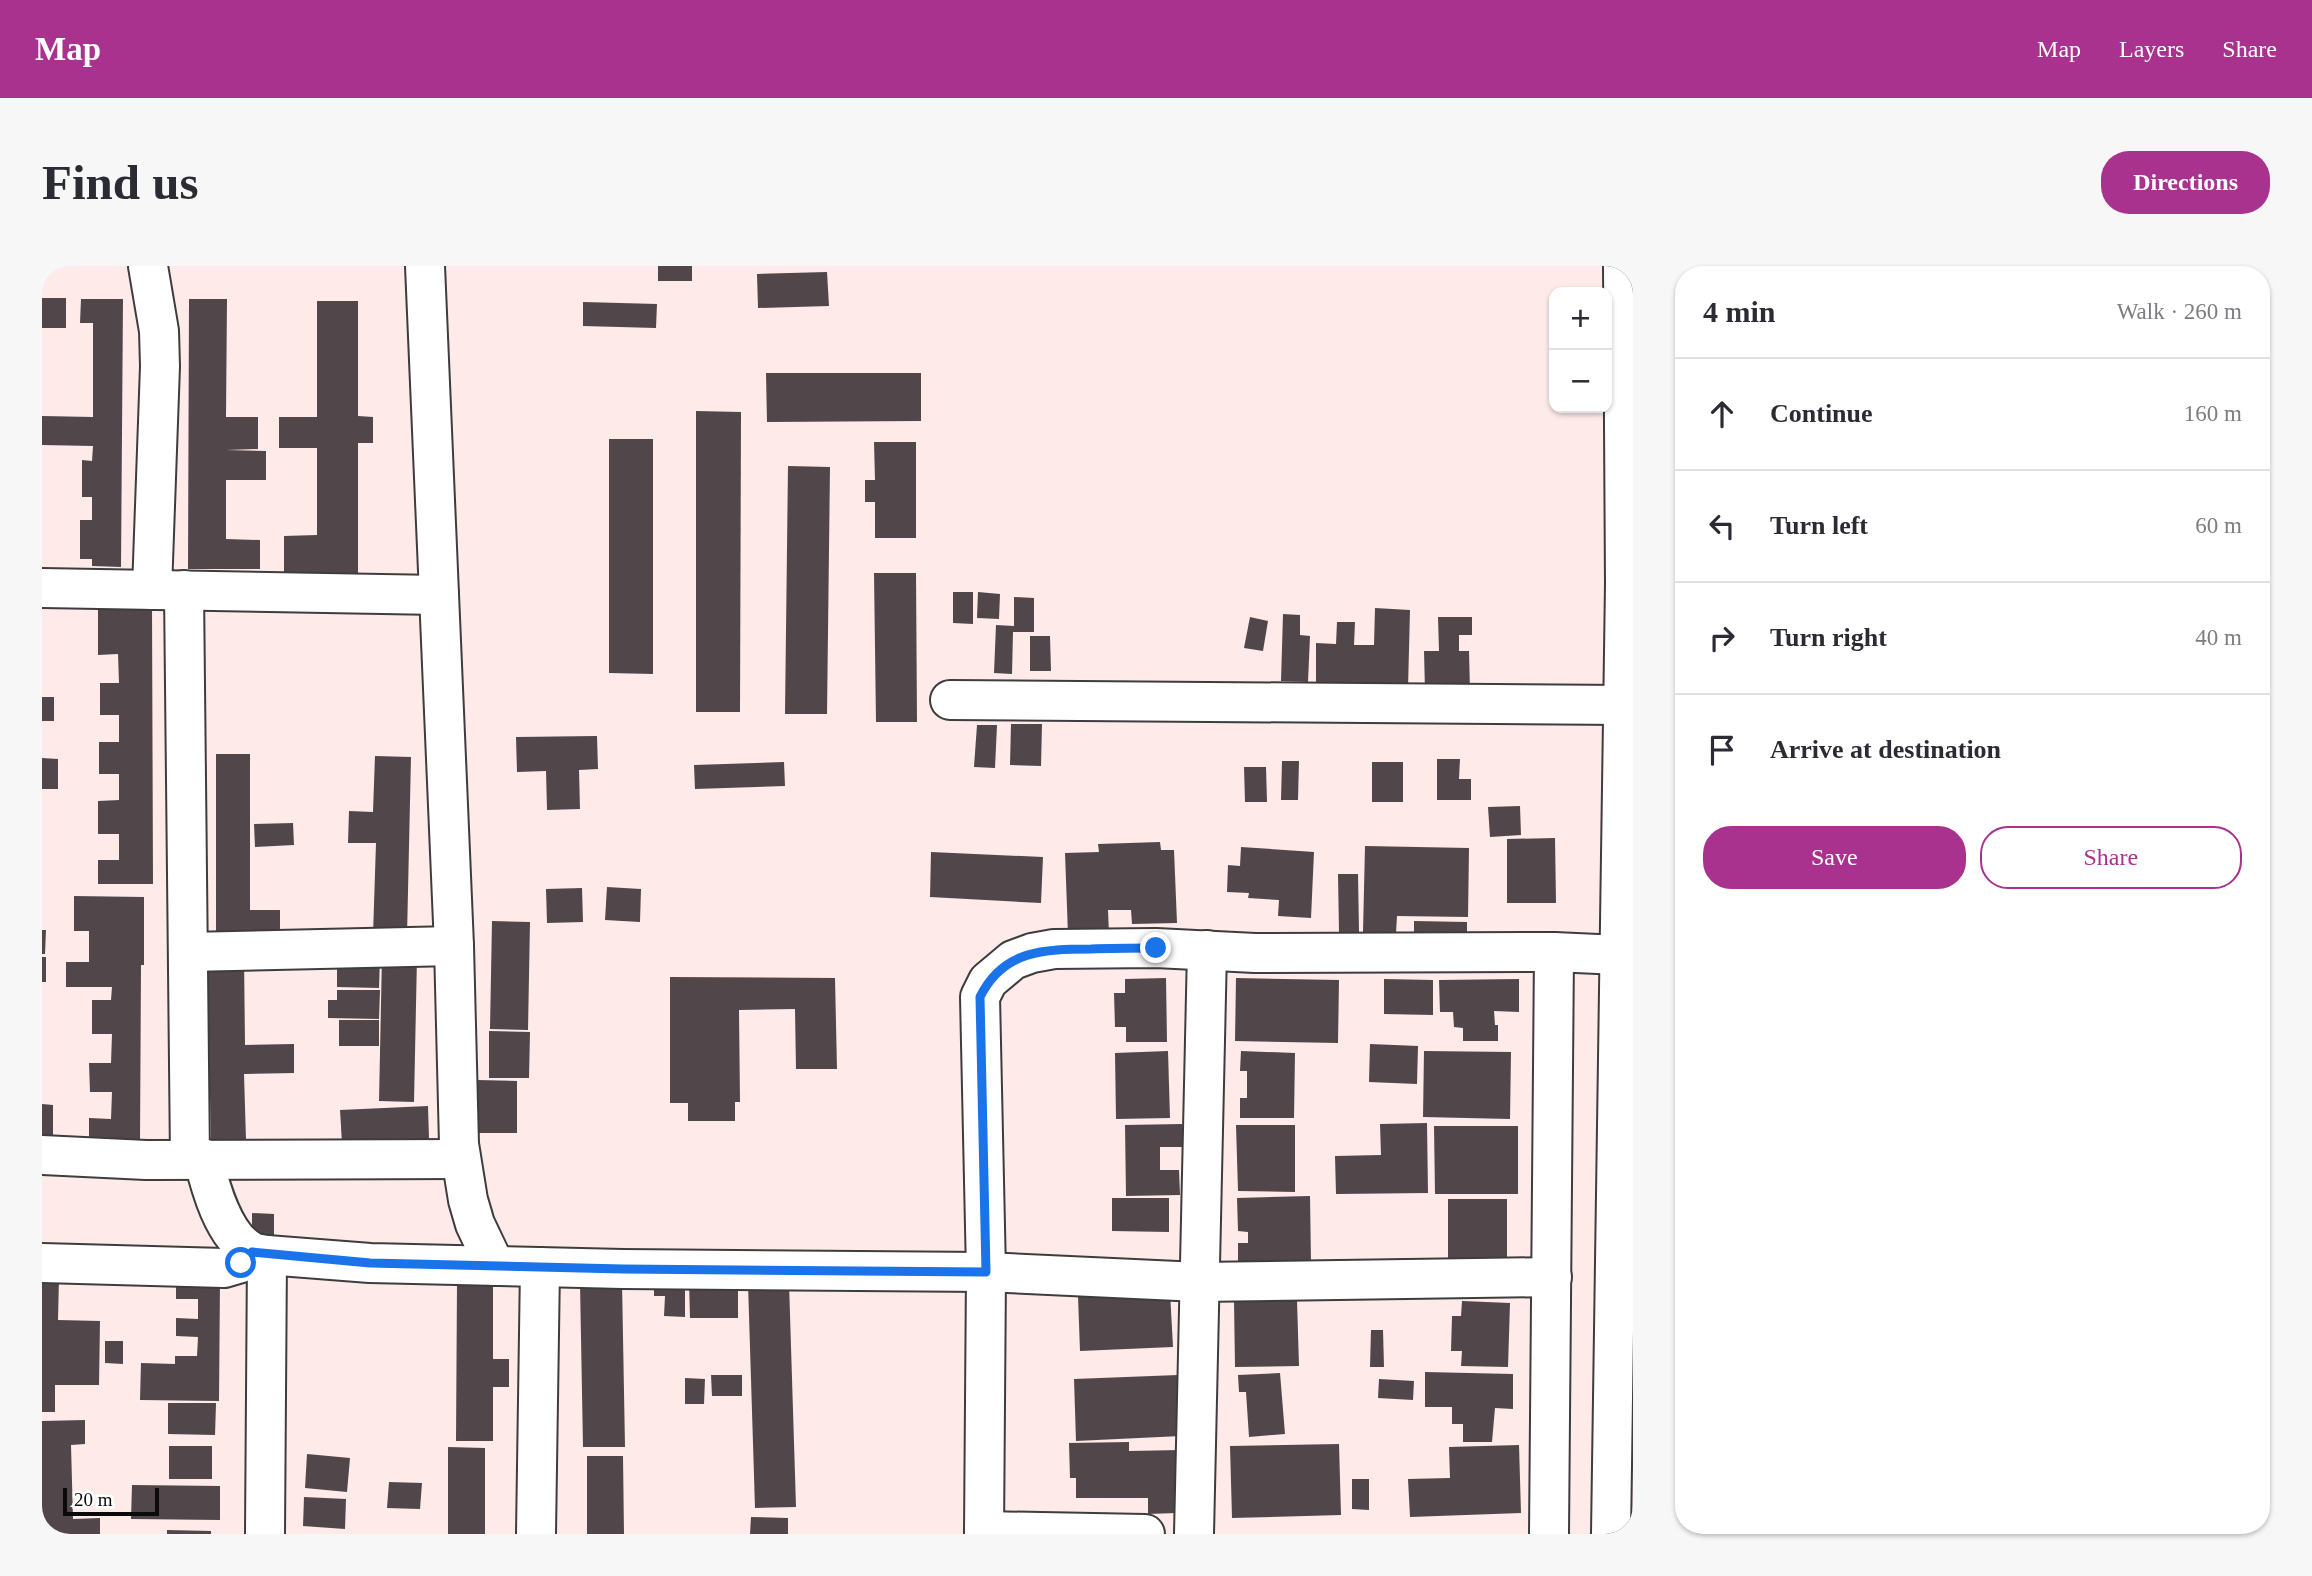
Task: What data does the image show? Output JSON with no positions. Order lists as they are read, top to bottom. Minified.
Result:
{"scale_bar":"20 m","page":{"header":"Map","nav":["Map","Layers","Share"],"buttons":["Directions",["Save","Share"]],"title":"Find us","heading":["4 min","Walk · 260 m"],"map_buttons":["+","−"],"list":[["Continue","160 m"],["Turn left","60 m"],["Turn right","40 m"],"Arrive at destination"],"scale":"20 m"}}
